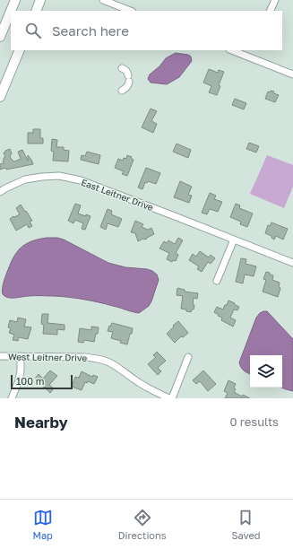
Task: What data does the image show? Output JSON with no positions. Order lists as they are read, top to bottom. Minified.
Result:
{"streets":{"street":["East Leitner Drive","West Leitner Drive"]},"scale_bar":"100 m","page":{"search":"Search here","scale":"100 m","heading":["Nearby","0 results"],"nav":["Map","Directions","Saved"]}}
